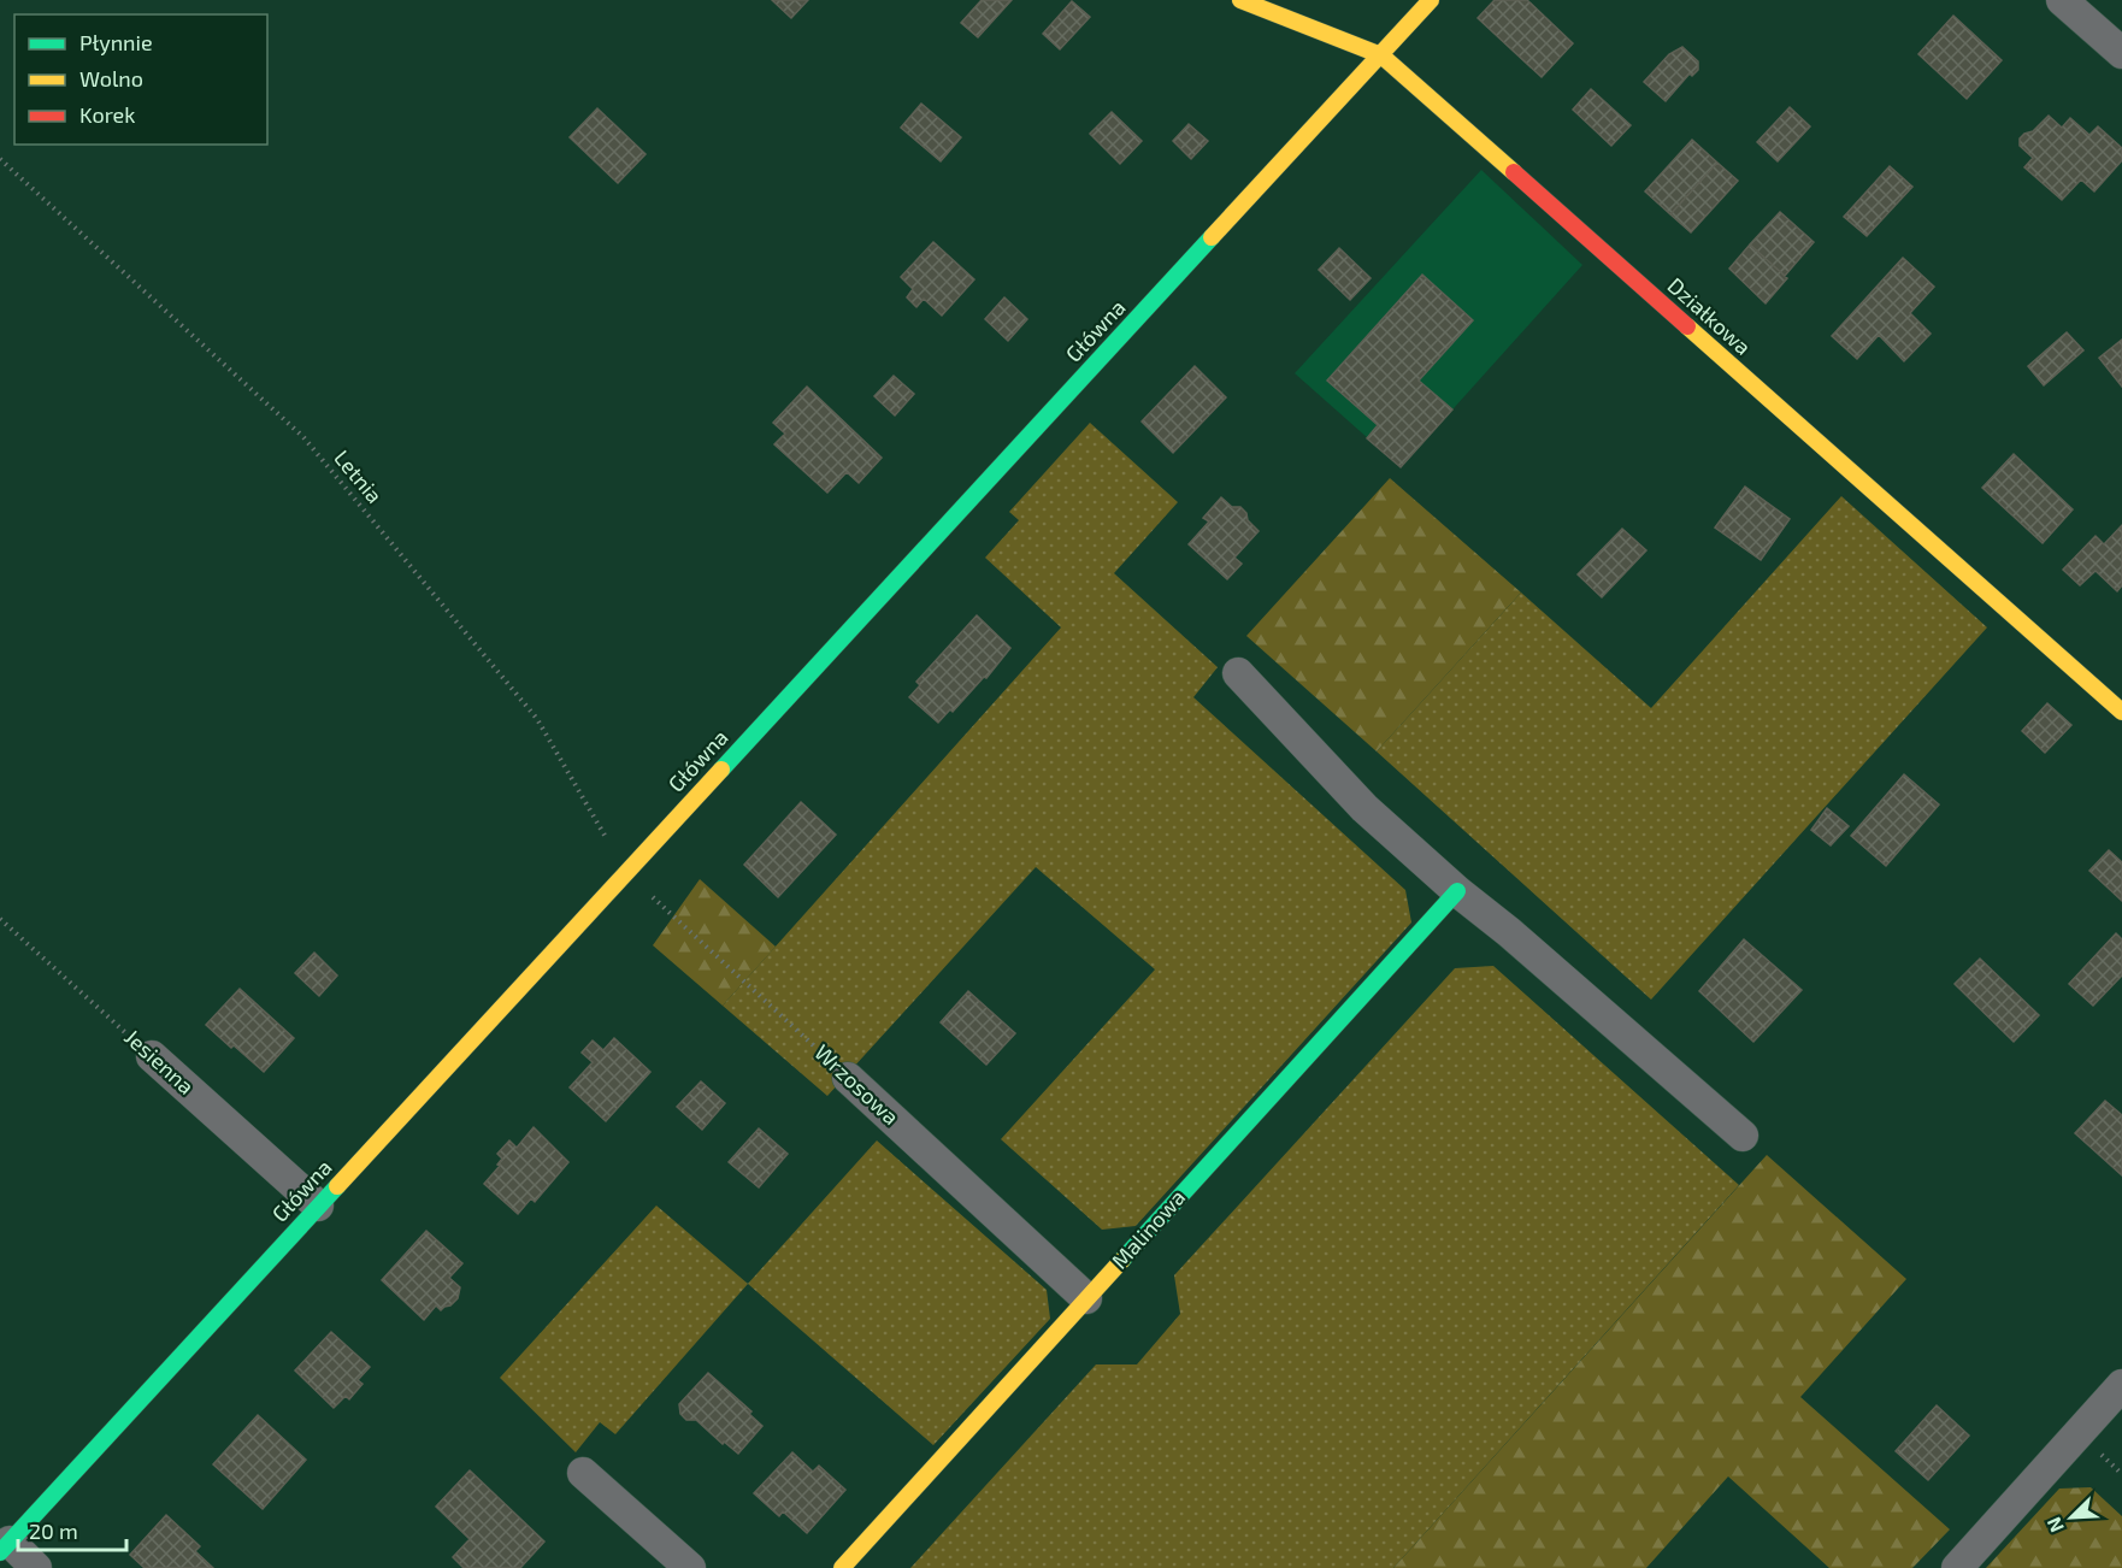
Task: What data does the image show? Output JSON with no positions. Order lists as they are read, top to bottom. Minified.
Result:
{"streets":{"street":["Działkowa","Główna","Jesienna","Wrzosowa","Malinowa"],"path":["Letnia"]},"crossings":[["Działkowa","Główna"],["Główna","Letnia"],["Główna","Jesienna"],["Główna","Wrzosowa"],["Letnia","Wrzosowa"],["Wrzosowa","Malinowa"]],"legend":["Płynnie","Wolno","Korek"],"scale_bar":"20 m","north":"bottom left"}
